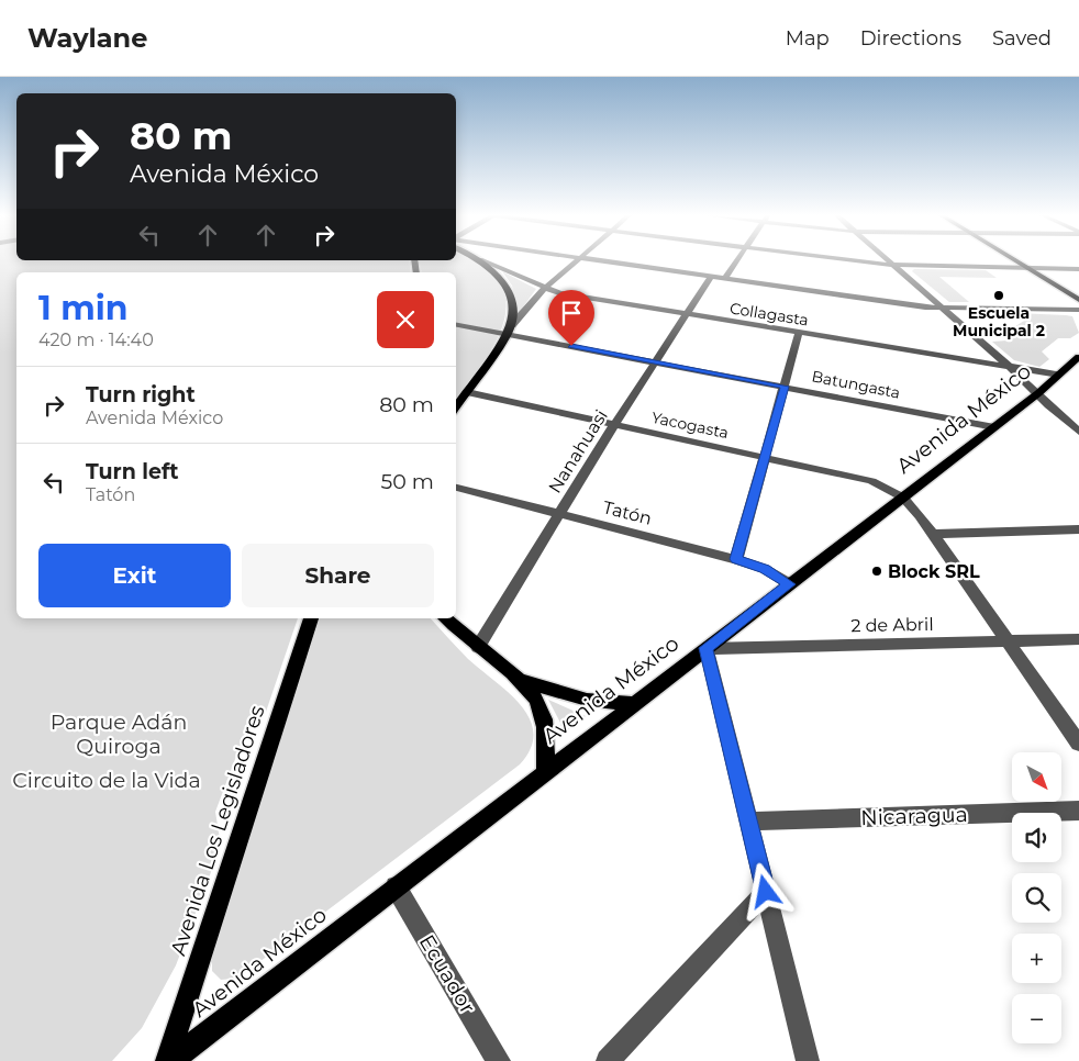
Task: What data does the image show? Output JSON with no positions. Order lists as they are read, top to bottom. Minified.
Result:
{"streets":{"main road":["Avenida México","Avenida Los Legisladores"],"street":["Collagasta","Batungasta","Yacogasta","Nanahuasi","Tatón","2 de Abril","Nicaragua","Ecuador"]},"crossings":[["Collagasta","Avenida México"],["Collagasta","Nanahuasi"],["Batungasta","Avenida México"],["Batungasta","Nanahuasi"],["Avenida México","Yacogasta"],["Avenida México","Tatón"],["Avenida México","2 de Abril"],["Avenida México","Ecuador"],["Yacogasta","Nanahuasi"],["Nanahuasi","Tatón"]],"parks":["Parque Adán Quiroga","Circuito de la Vida"],"places":["Escuela Municipal 2","Block SRL"],"north":"bottom right","page":{"header":"Waylane","nav":["Map","Directions","Saved"],"turn":["80 m","Avenida México"],"heading":["1 min","420 m · 14:40"],"list":[{"name":"Turn right","note":"Avenida México","value":"80 m"},{"name":"Turn left","note":"Tatón","value":"50 m"}],"buttons":["Exit","Share"],"map_buttons":["+","−"]}}
